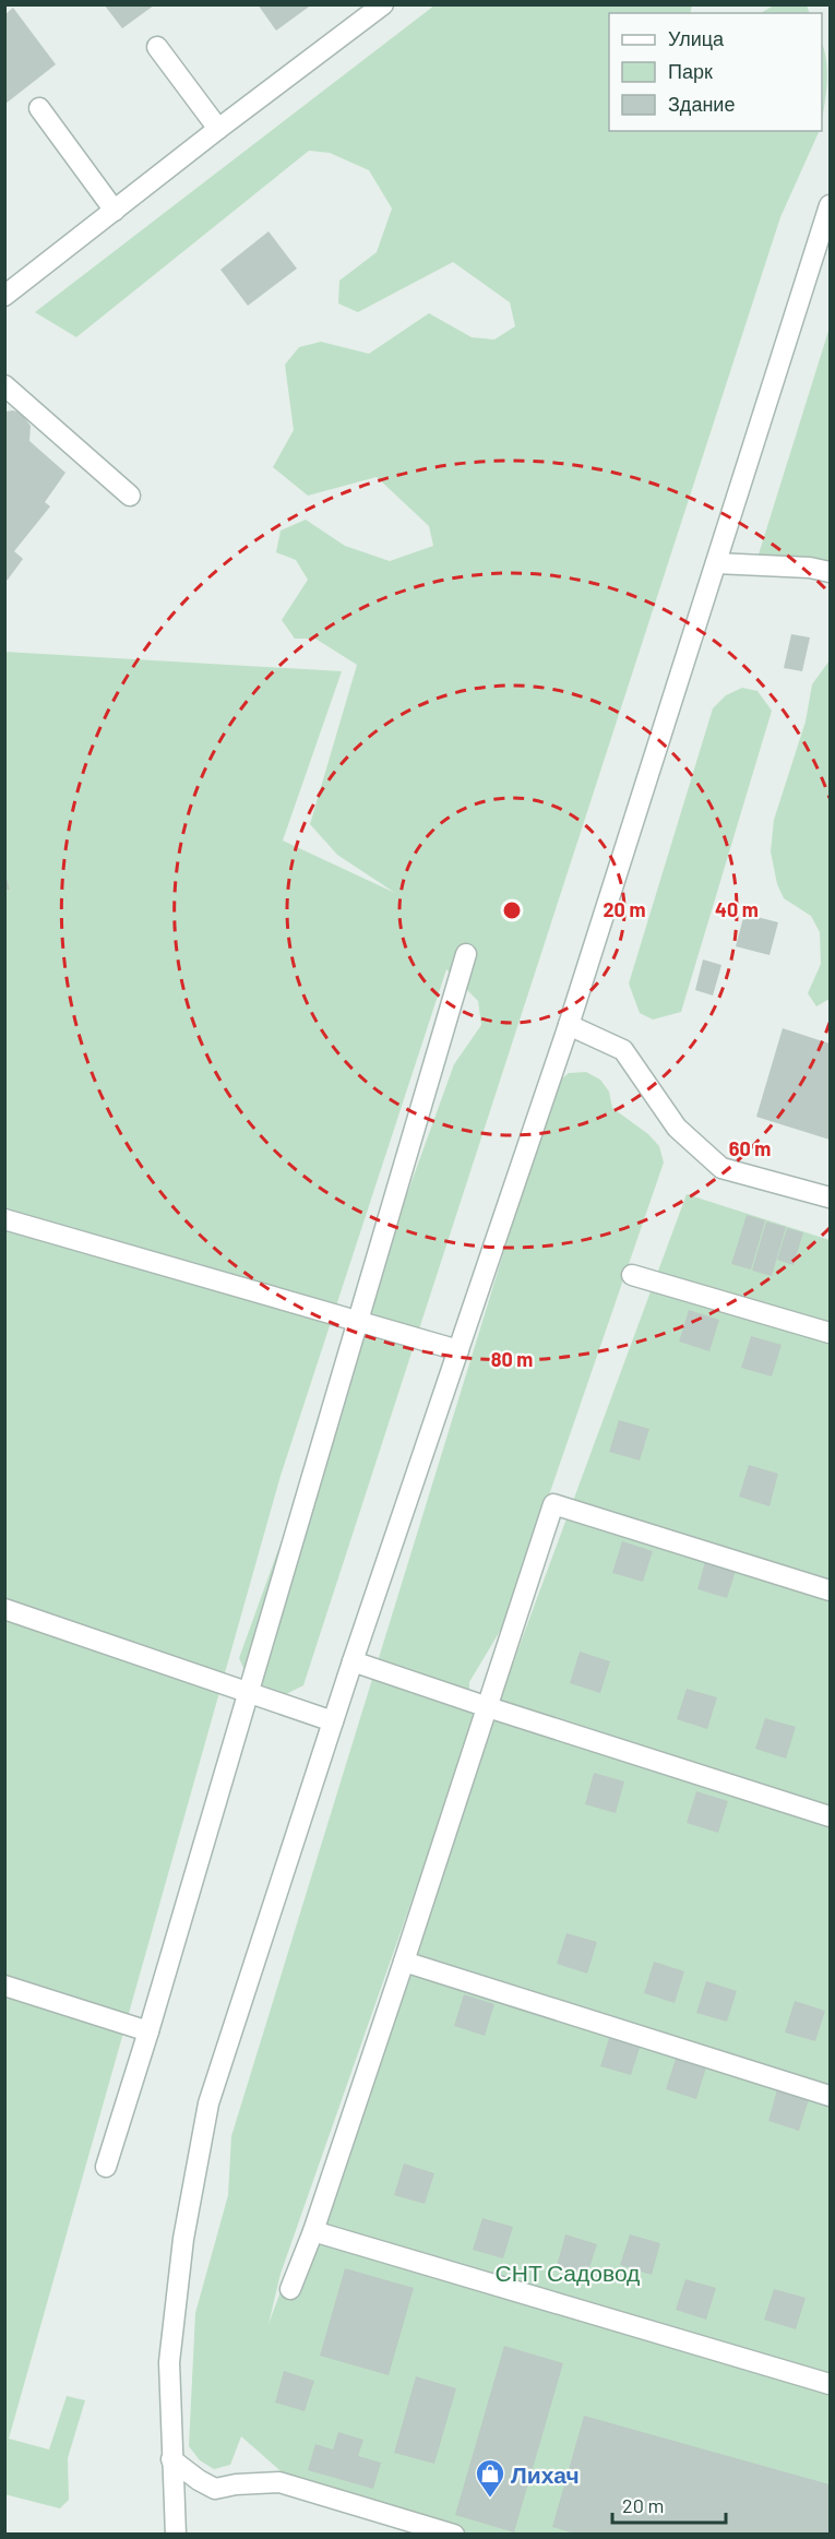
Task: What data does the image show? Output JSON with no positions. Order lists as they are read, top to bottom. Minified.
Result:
{"parks":["СНТ Садовод"],"places":{"shop":["Лихач"]},"legend":["Улица","Парк","Здание"],"scale_bar":"20 m","rings":["20 m","40 m","60 m","80 m"]}
